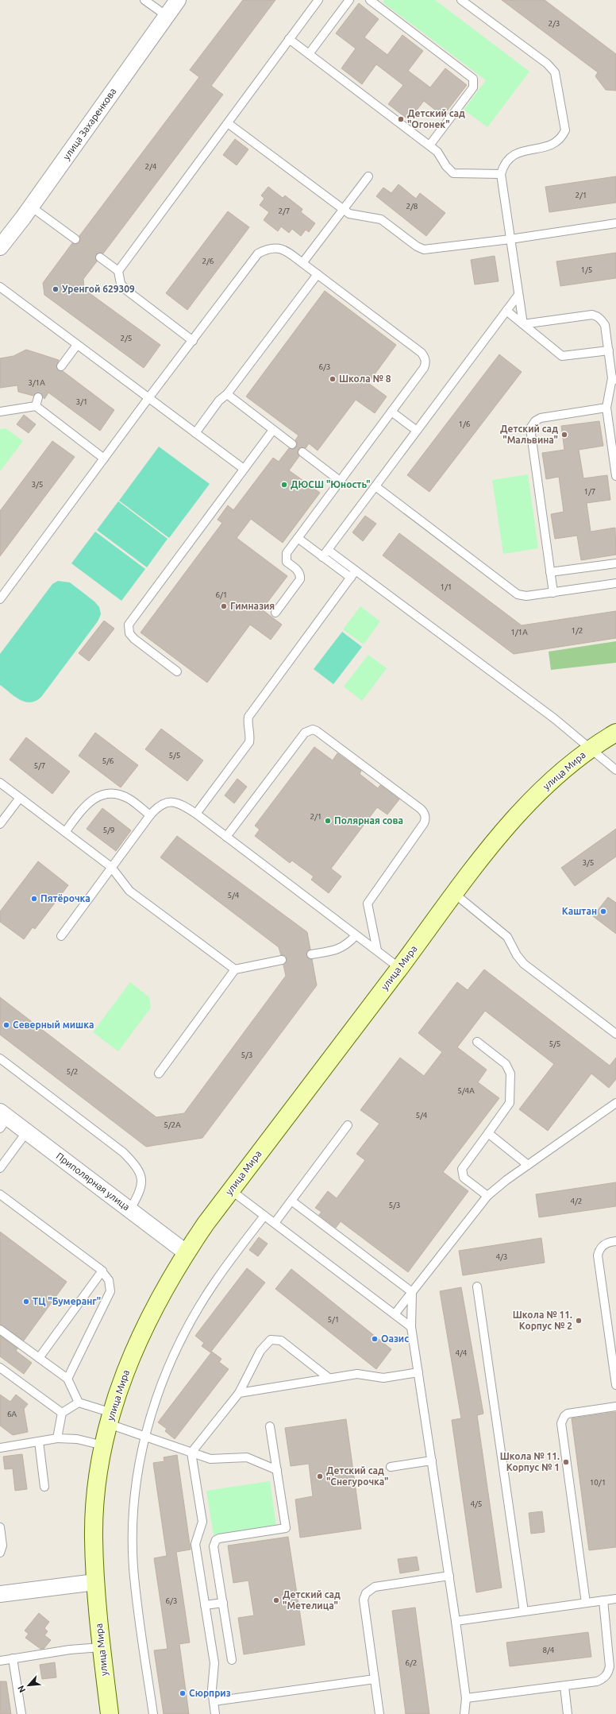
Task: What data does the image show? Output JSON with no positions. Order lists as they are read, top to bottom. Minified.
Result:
{"streets":{"street":["улица Захаренкова","улица Мира","Приполярная улица"]},"crossings":[["улица Мира","Приполярная улица"]],"places":["Детский сад \"Огонек\"","Уренгой 629309","Школа № 8","Детский сад \"Мальвина\"","ДЮСШ \"Юность\"","Гимназия","Полярная сова","Пятёрочка","Каштан","Северный мишка","ТЦ \"Бумеранг\"","Школа № 11. Корпус № 2","Оазис","Школа № 11. Корпус № 1","Детский сад \"Снегурочка\"","Детский сад \"Метелица\"","Сюрприз"],"house_numbers":["2/3","2/4","2/1","2/8","2/7","2/6","1/5","2/5","6/3","3/1А","3/1","1/6","3/5","1/7","1/1","6/1","1/2","1/1А","5/5","5/6","5/7","2/1","5/9","3/5","5/4","5/5","5/3","5/2","5/4А","5/4","5/2А","4/2","5/3","4/3","5/1","4/4","6А","10/1","4/5","6/3","8/4","6/2"],"north":"bottom left"}
